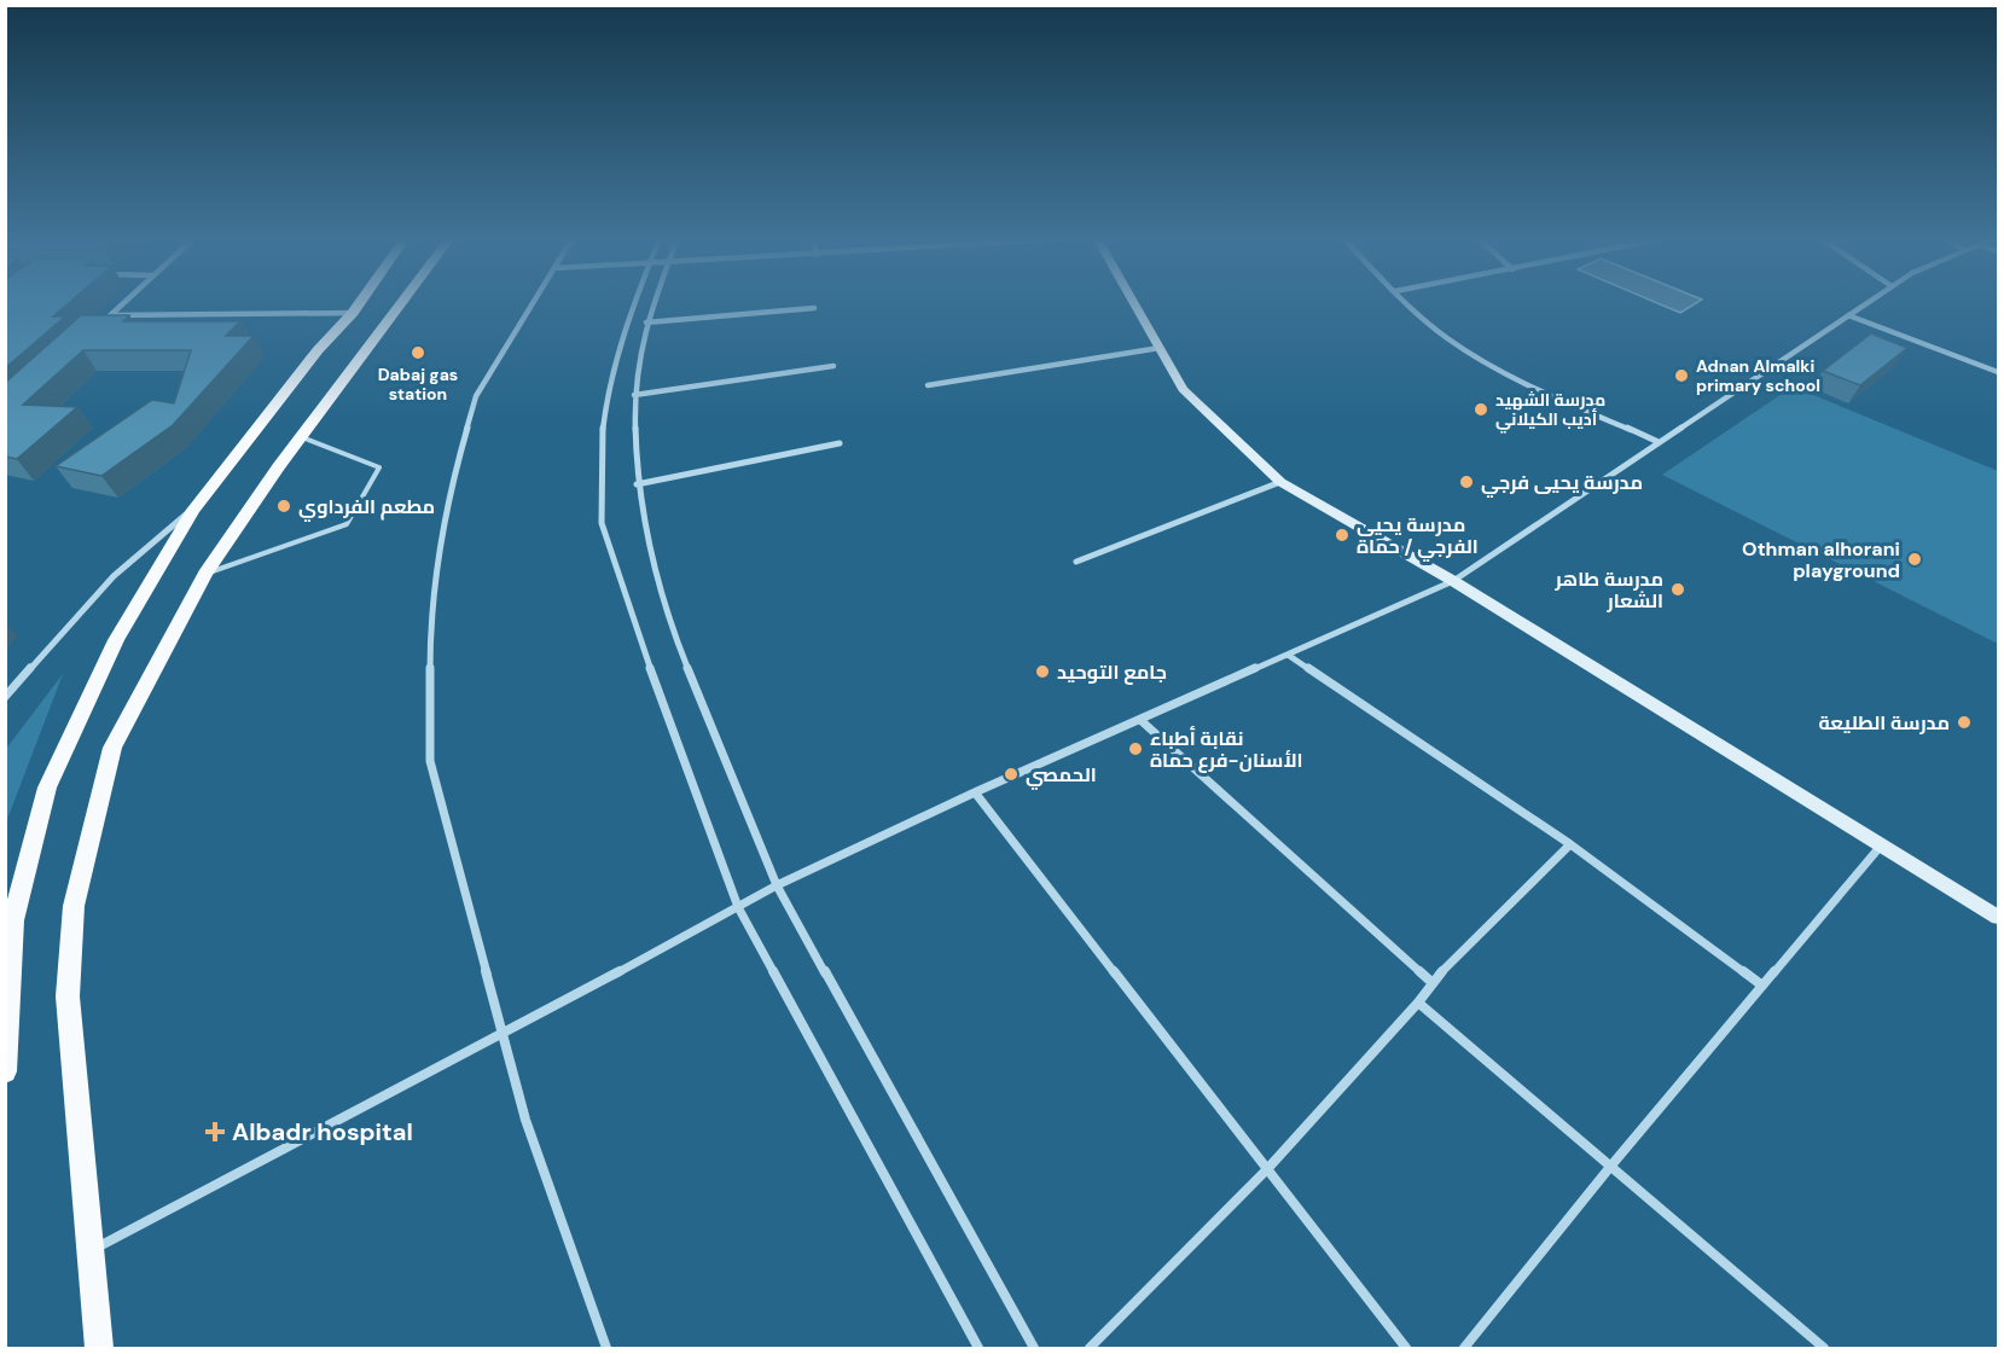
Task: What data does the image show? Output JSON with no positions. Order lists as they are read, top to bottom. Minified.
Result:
{"places":{"other":["Dabaj gas station","Adnan Almalki primary school","مدرسة الشهيد أديب الكيلاني","مدرسة يحيى فرجي","مطعم الفرداوي","مدرسة يحيى الفرجي / حماة","Othman alhorani playground","مدرسة طاهر الشعار","جامع التوحيد","مدرسة الطليعة","نقابة أطباء الأسنان-فرع حماة","الحمصي"],"health":["Albadr hospital"]}}
